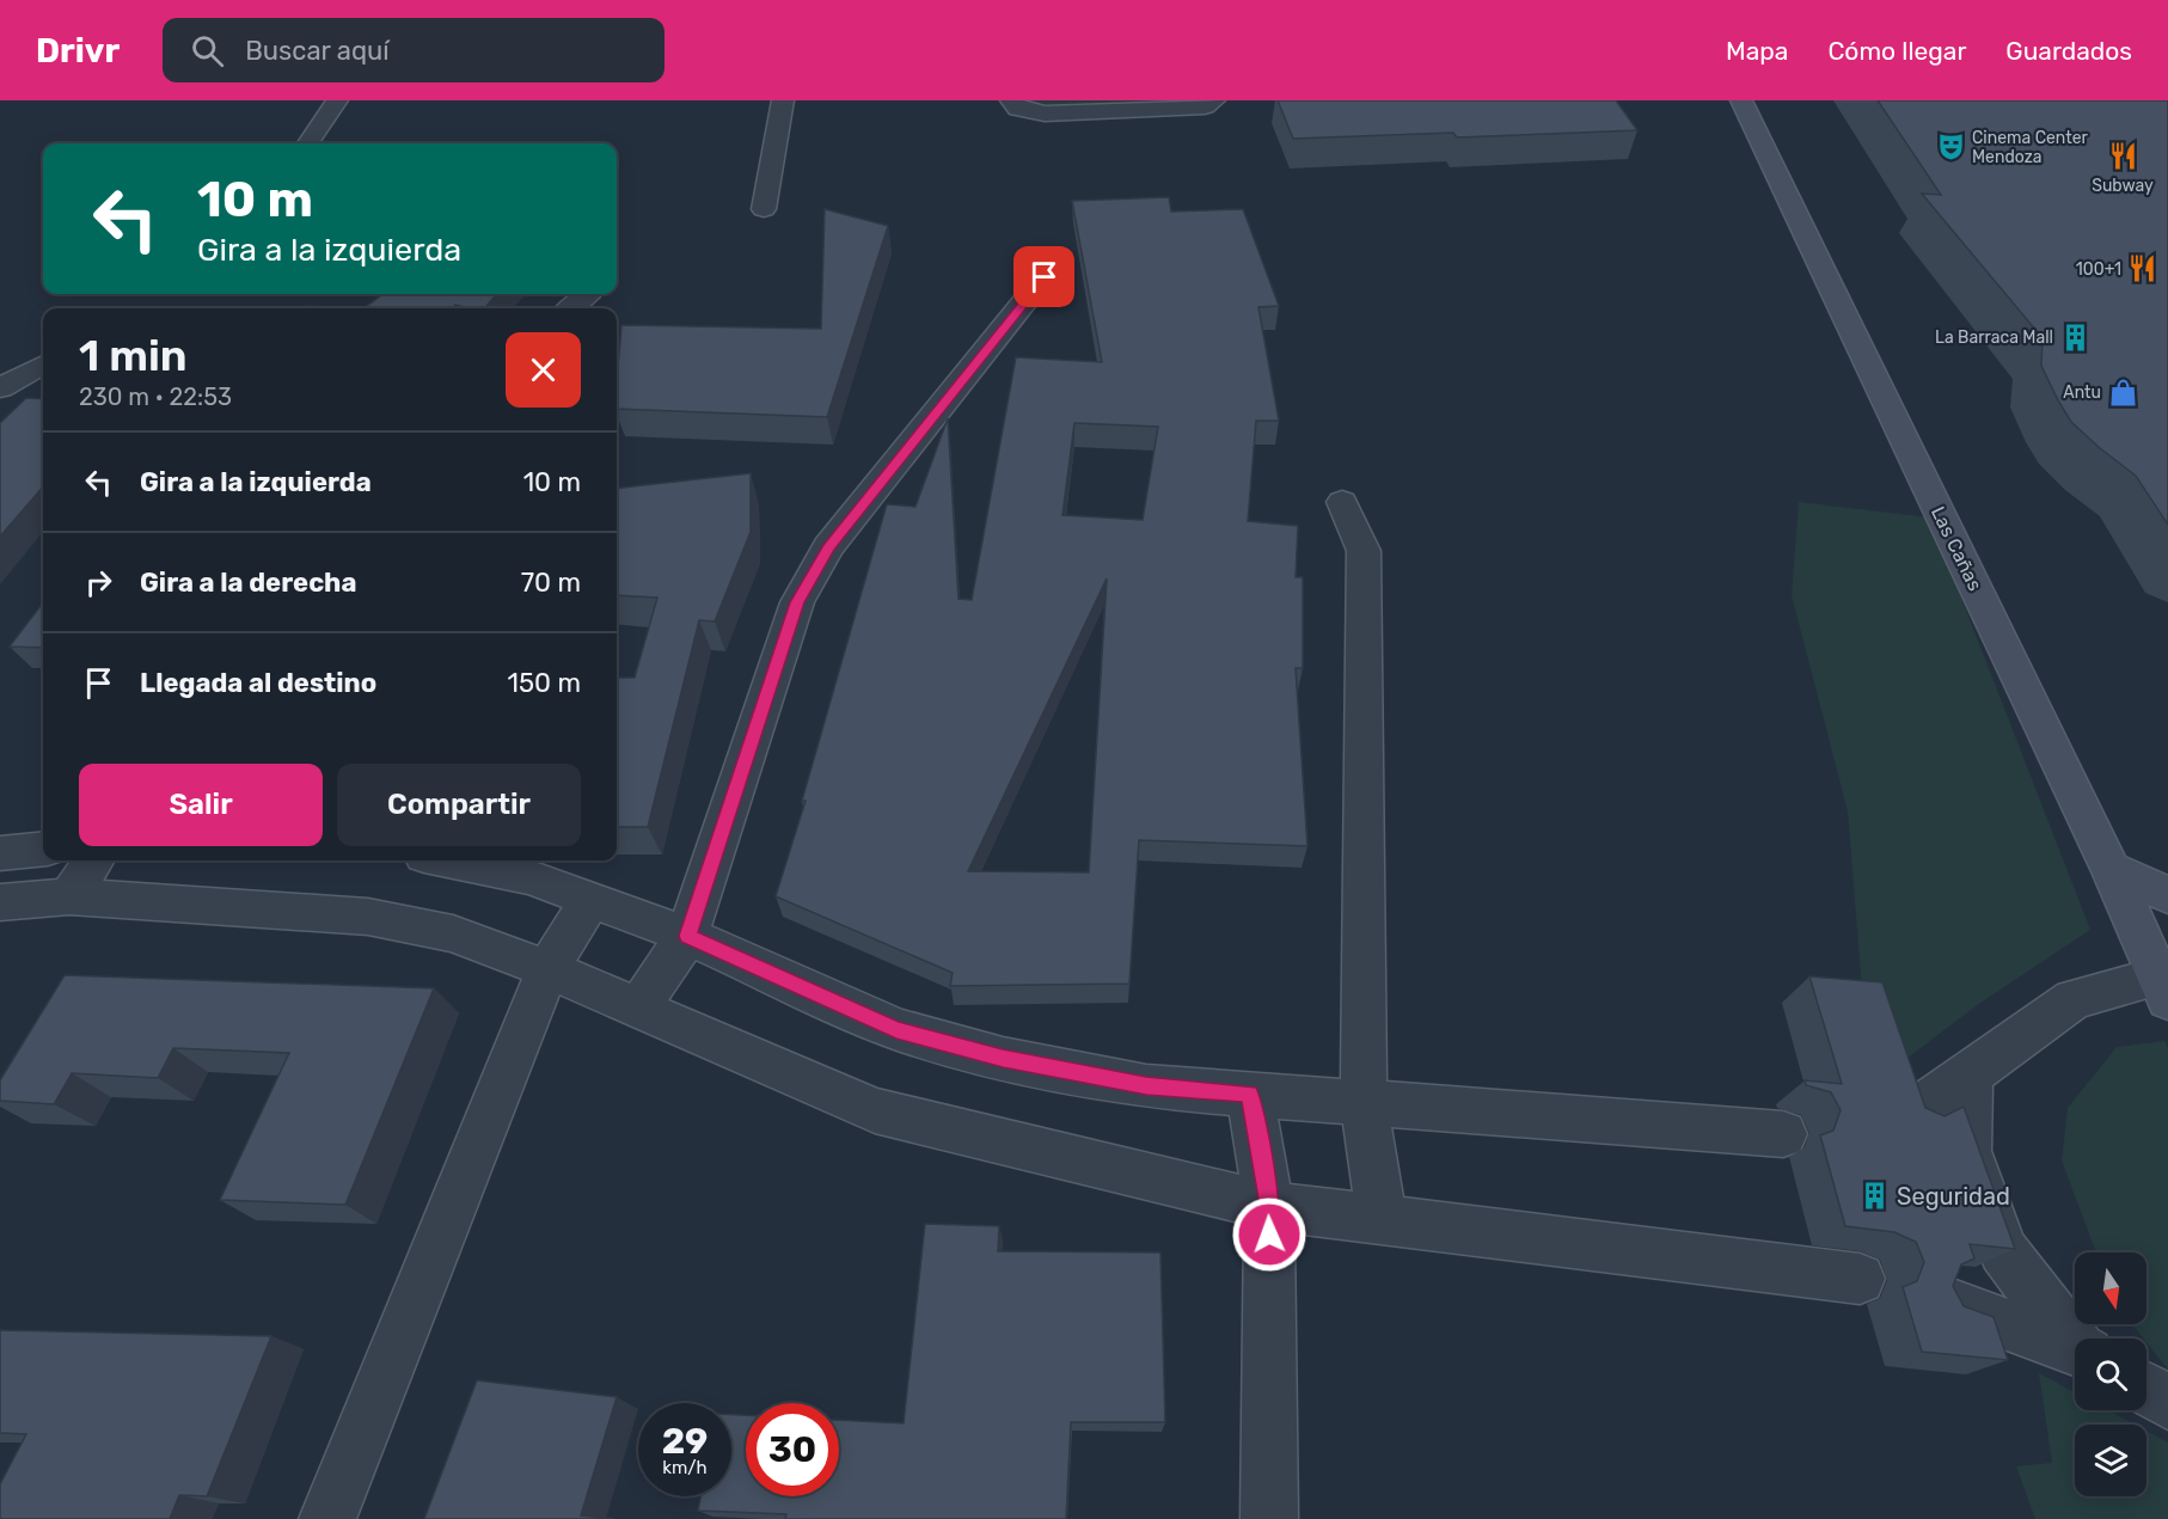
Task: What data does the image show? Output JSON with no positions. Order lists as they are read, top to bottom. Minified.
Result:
{"streets":{"main road":["Las Cañas"]},"places":{"theatre":["Cinema Center Mendoza"],"restaurant":["Subway","100+1"],"building":["La Barraca Mall","Seguridad"],"shop":["Antu"]},"north":"bottom","page":{"header":"Drivr","search":"Buscar aquí","nav":["Mapa","Cómo llegar","Guardados"],"turn":["10 m","Gira a la izquierda"],"heading":["1 min","230 m · 22:53"],"list":[{"name":"Gira a la izquierda","value":"10 m"},{"name":"Gira a la derecha","value":"70 m"},{"name":"Llegada al destino","value":"150 m"}],"buttons":["Salir","Compartir"],"speed":"29 km/h","limit":"30"}}
